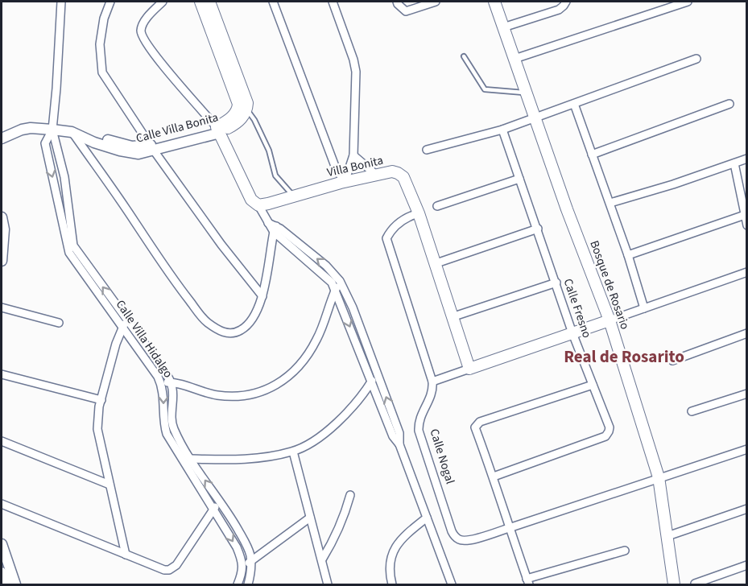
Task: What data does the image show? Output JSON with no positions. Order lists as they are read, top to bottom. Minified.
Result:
{"streets":{"main road":["Calle Villa Bonita","Villa Bonita","Bosque de Rosario"],"street":["Calle Fresno","Calle Villa Hidalgo","Calle Nogal"]},"crossings":[["Calle Villa Bonita","Calle Villa Hidalgo"],["Bosque de Rosario","Calle Nogal"]],"districts":["Real de Rosarito"]}
